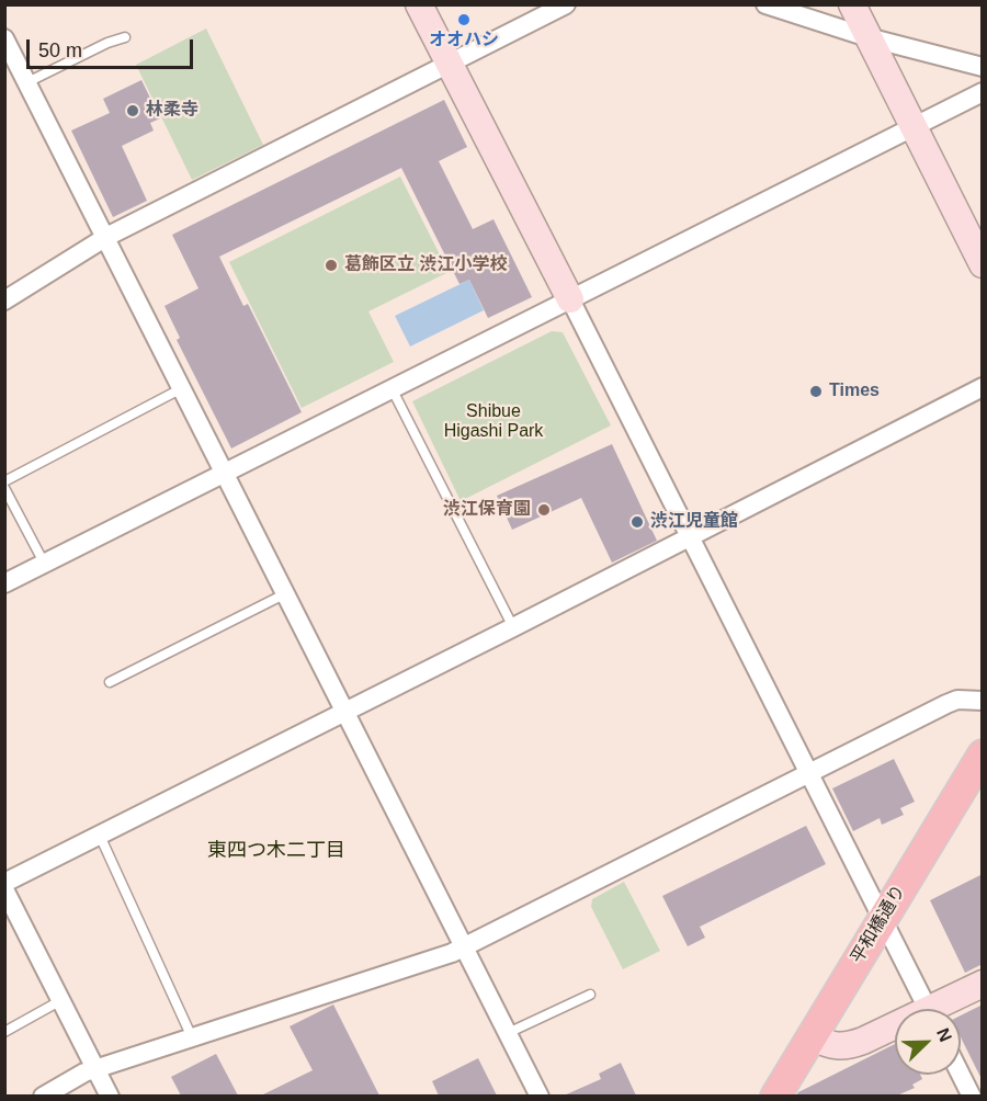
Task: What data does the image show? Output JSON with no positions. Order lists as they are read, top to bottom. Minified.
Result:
{"streets":{"main road":["平和橋通り"]},"districts":["東四つ木二丁目"],"parks":["Shibue Higashi Park"],"places":["オオハシ","林柔寺","葛飾区立 渋江小学校","Times","渋江保育園","渋江児童館"],"scale_bar":"50 m","north":"top right"}
